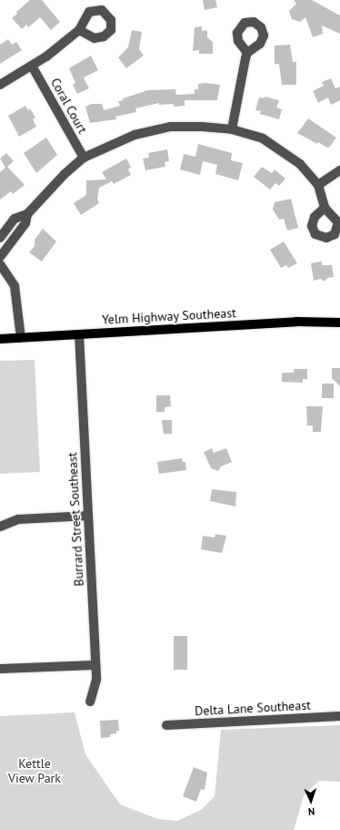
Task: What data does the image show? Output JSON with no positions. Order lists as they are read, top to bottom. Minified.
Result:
{"streets":{"main road":["Yelm Highway Southeast"],"street":["Coral Court","Burrard Street Southeast","Delta Lane Southeast"]},"crossings":[["Yelm Highway Southeast","Burrard Street Southeast"]],"parks":["Kettle View Park"],"north":"bottom"}
